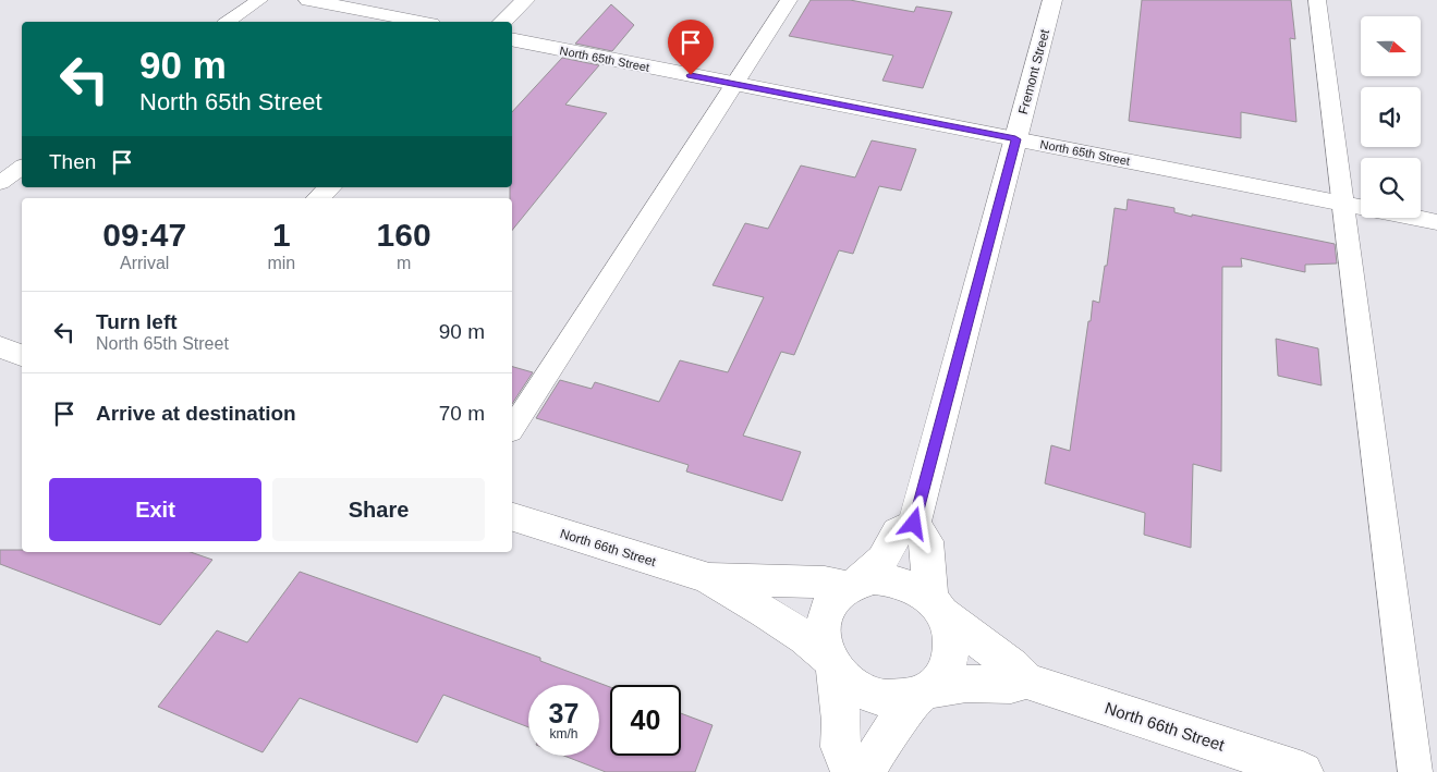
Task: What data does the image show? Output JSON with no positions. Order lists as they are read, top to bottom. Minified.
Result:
{"streets":{"street":["North 65th Street","Fremont Street","North 66th Street"]},"crossings":[["North 65th Street","Fremont Street"]],"north":"right","page":{"turn":["90 m","North 65th Street"],"then":"Then","eta":["09:47","Arrival","1","min","160","m"],"list":[{"name":"Turn left","note":"North 65th Street","value":"90 m"},{"name":"Arrive at destination","value":"70 m"}],"buttons":["Exit","Share"],"speed":"37 km/h","limit":"40"}}
